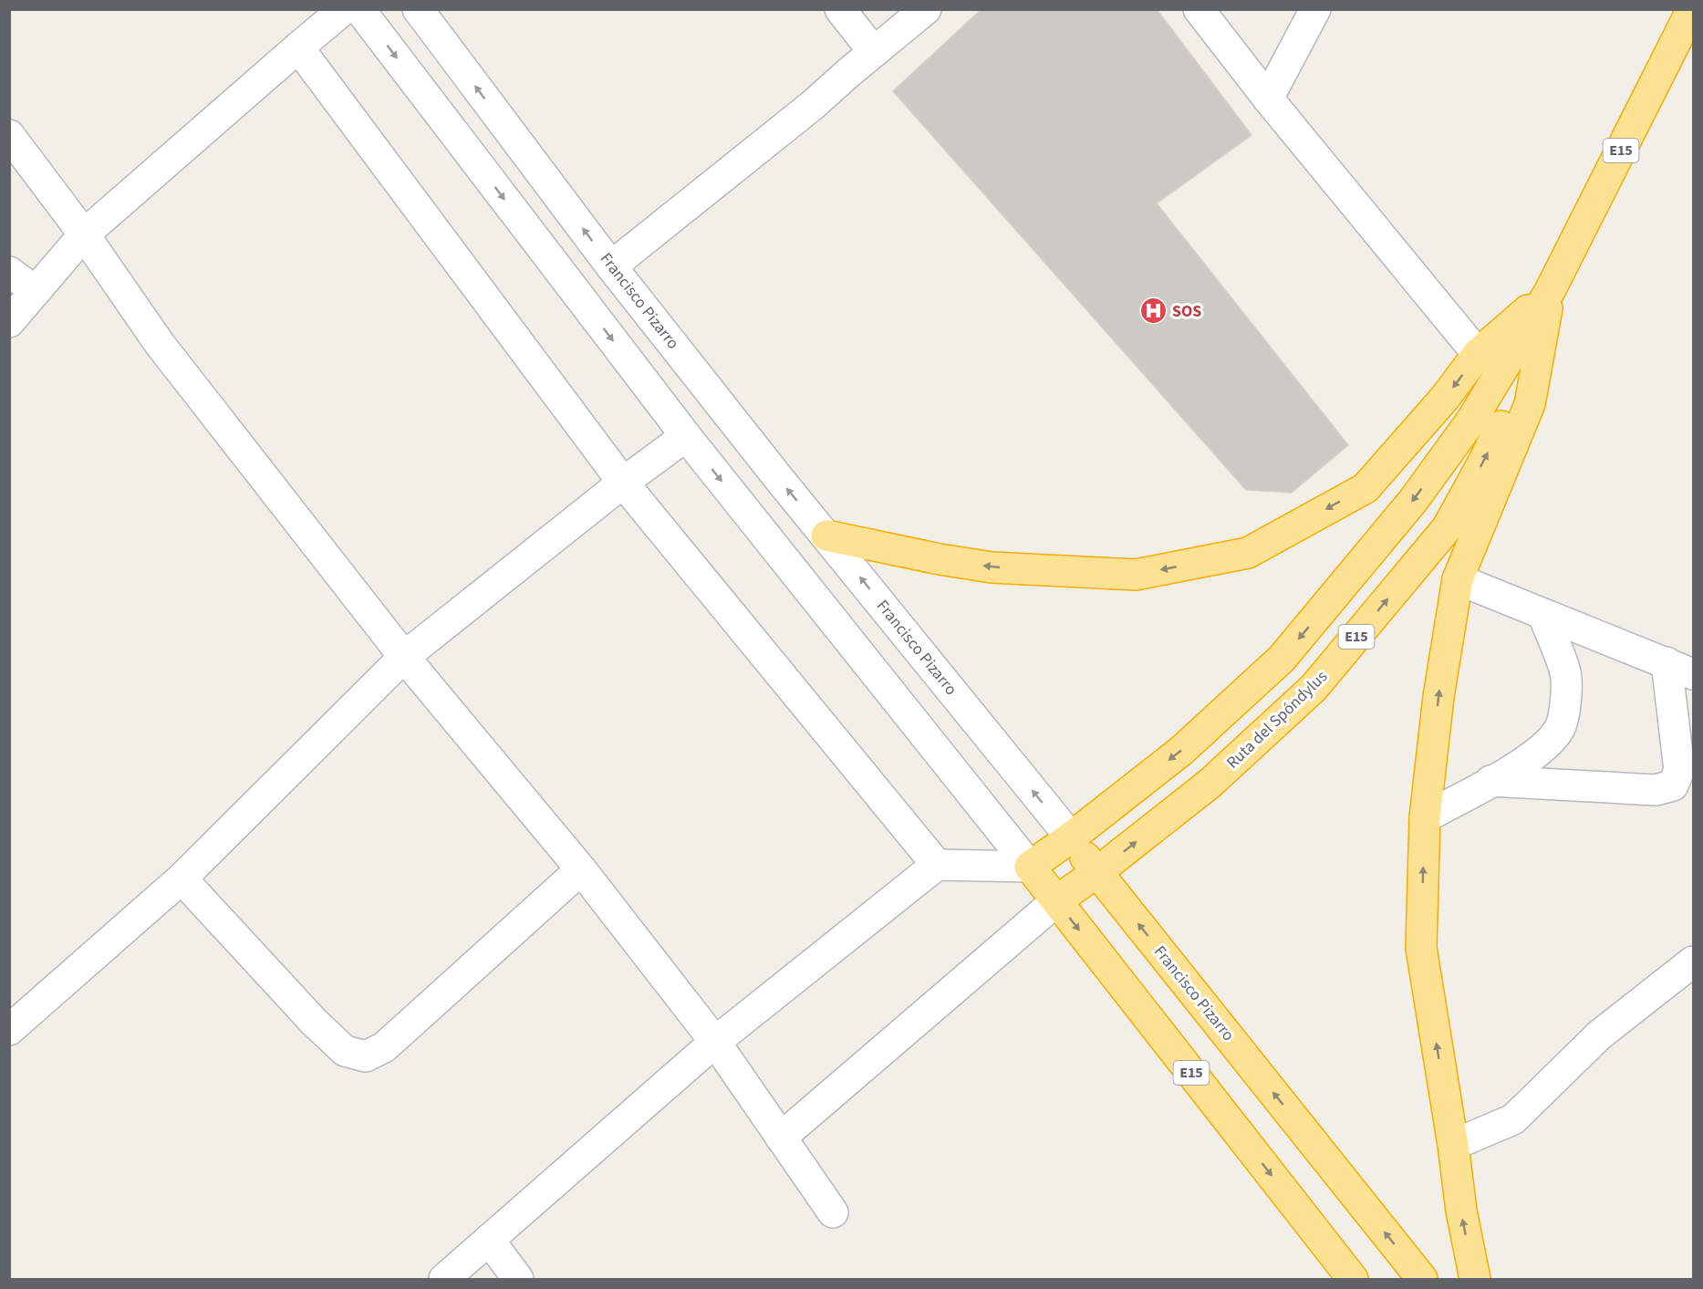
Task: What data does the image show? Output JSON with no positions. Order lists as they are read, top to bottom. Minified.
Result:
{"streets":{"highway":["E15","Francisco Pizarro","Ruta del Spóndylus"]},"crossings":[["E15","Ruta del Spóndylus"],["Francisco Pizarro","Ruta del Spóndylus"]],"places":{"hospital":["SOS"]}}
